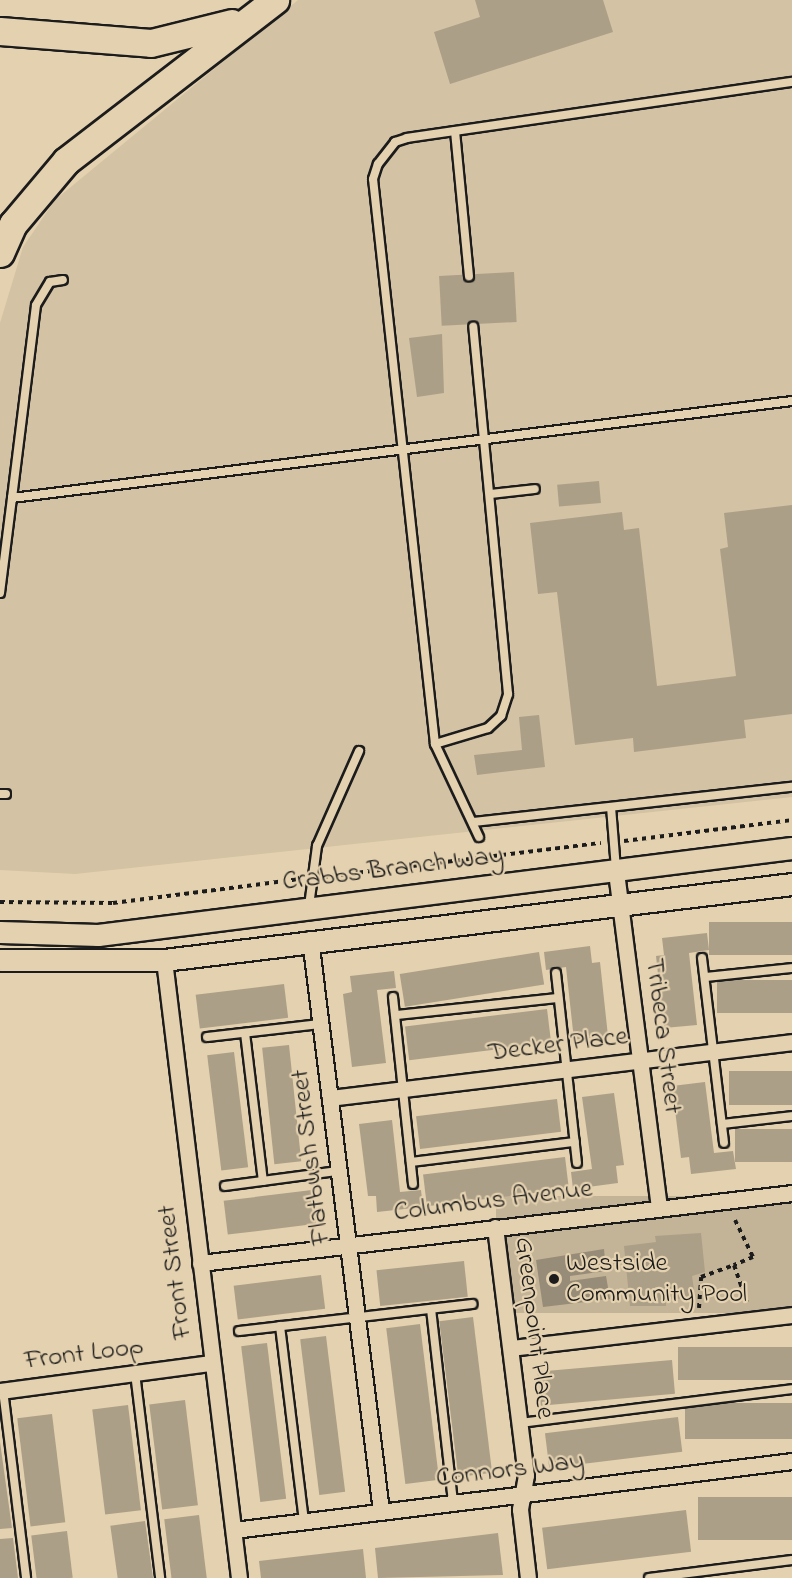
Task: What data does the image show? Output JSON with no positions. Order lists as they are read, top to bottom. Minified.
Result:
{"streets":{"main road":["Crabbs Branch Way"],"street":["Tribeca Street","Decker Place","Flatbush Street","Columbus Avenue","Front Street","Greenpoint Place","Front Loop","Connors Way"]},"crossings":[["Crabbs Branch Way","Tribeca Street"],["Tribeca Street","Decker Place"],["Tribeca Street","Columbus Avenue"],["Decker Place","Flatbush Street"],["Flatbush Street","Columbus Avenue"],["Flatbush Street","Connors Way"],["Columbus Avenue","Front Street"],["Columbus Avenue","Greenpoint Place"],["Front Street","Front Loop"],["Front Street","Connors Way"],["Greenpoint Place","Connors Way"]],"places":["Westside Community Pool"]}
